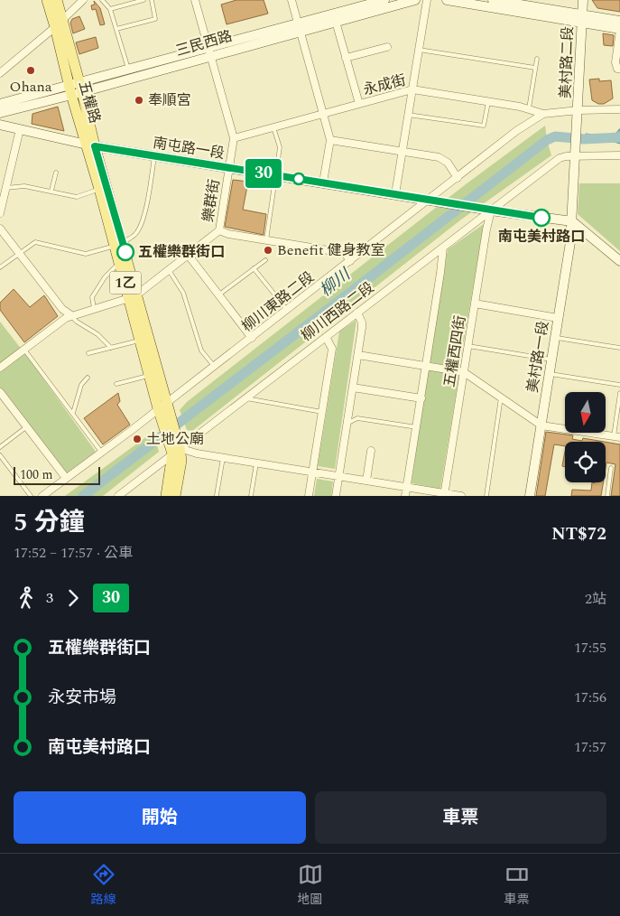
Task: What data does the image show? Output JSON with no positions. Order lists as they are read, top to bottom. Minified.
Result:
{"streets":{"main road":["五權路","1乙"],"street":["三民西路","美村路二段","永成街","南屯路一段","樂群街","柳川東路二段","柳川西路二段","五權西四街","美村路一段"]},"crossings":[["三民西路","五權路"],["三民西路","樂群街"],["美村路二段","柳川東路二段"],["美村路二段","柳川西路二段"],["永成街","樂群街"],["永成街","柳川東路二段"],["五權路","南屯路一段"],["五權路","樂群街"],["五權路","1乙"],["五權路","柳川東路二段"],["五權路","柳川西路二段"],["南屯路一段","樂群街"],["南屯路一段","柳川東路二段"],["南屯路一段","柳川西路二段"],["南屯路一段","五權西四街"],["1乙","柳川西路二段"],["柳川西路二段","五權西四街"]],"water":["柳川"],"places":["Ohana","奉順宮","南屯美村路口","Benefit 健身教室","五權樂群街口","土地公廟"],"lines":["bus line 30"],"scale_bar":"100 m","north":"bottom","page":{"on_map":"30","scale":"100 m","heading":["5 分鐘","17:52 – 17:57 · 公車","NT$72"],"legs":["3","30","2站"],"list":[{"name":"五權樂群街口","value":"17:55"},{"name":"永安市場","value":"17:56"},{"name":"南屯美村路口","value":"17:57"}],"buttons":["開始","車票"],"tabs":["路線","地圖","車票"]}}
